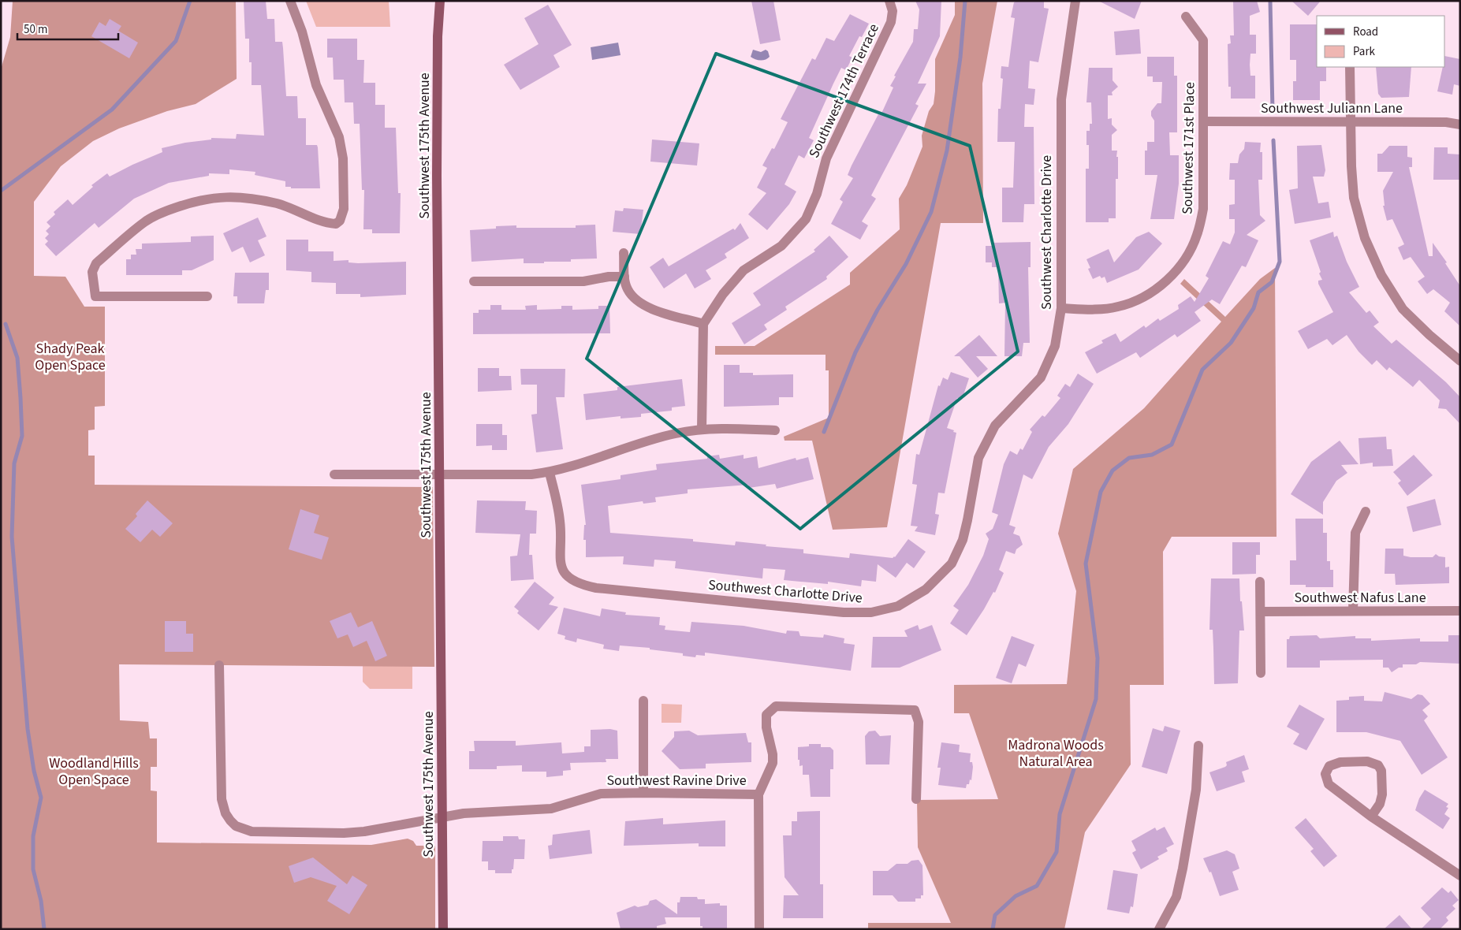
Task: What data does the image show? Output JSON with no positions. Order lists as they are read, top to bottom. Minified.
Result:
{"streets":{"main road":["Southwest 175th Avenue"],"street":["Southwest 174th Terrace","Southwest Juliann Lane","Southwest 171st Place","Southwest Charlotte Drive","Southwest Nafus Lane","Southwest Ravine Drive"]},"crossings":[["Southwest Juliann Lane","Southwest 171st Place"],["Southwest 175th Avenue","Southwest Ravine Drive"],["Southwest 171st Place","Southwest Charlotte Drive"]],"parks":["Shady Peak Open Space","Madrona Woods Natural Area","Woodland Hills Open Space"],"legend":["Road","Park"],"scale_bar":"50 m"}
